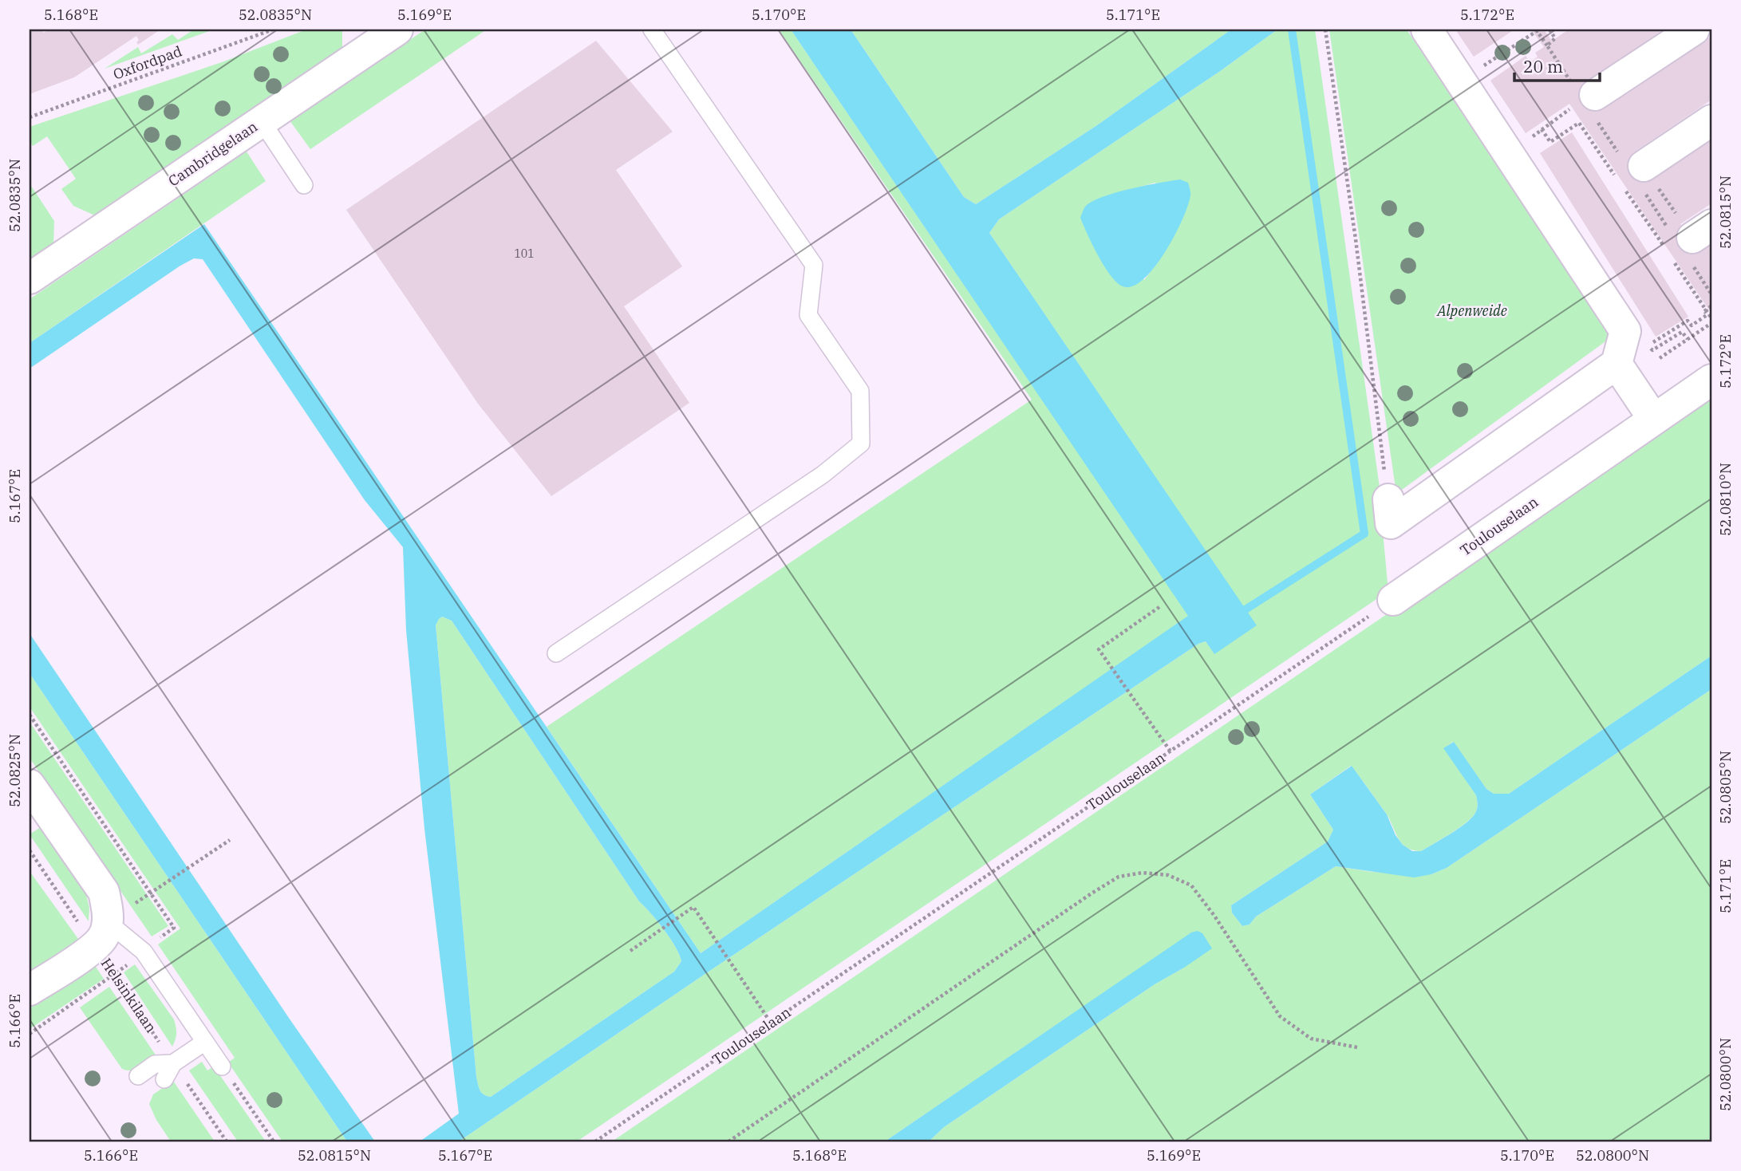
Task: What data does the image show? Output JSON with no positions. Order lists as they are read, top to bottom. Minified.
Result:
{"streets":{"street":["Cambridgelaan","Toulouselaan"],"path":["Oxfordpad","Helsinkilaan"]},"parks":["Alpenweide"],"house_numbers":["101"],"scale_bar":"20 m","coordinates":["5.168°E","52.0835°N","5.169°E","5.170°E","5.171°E","5.172°E","52.0815°N","5.167°E","52.0810°N","52.0825°N","52.0805°N","5.166°E","52.0800°N"]}
